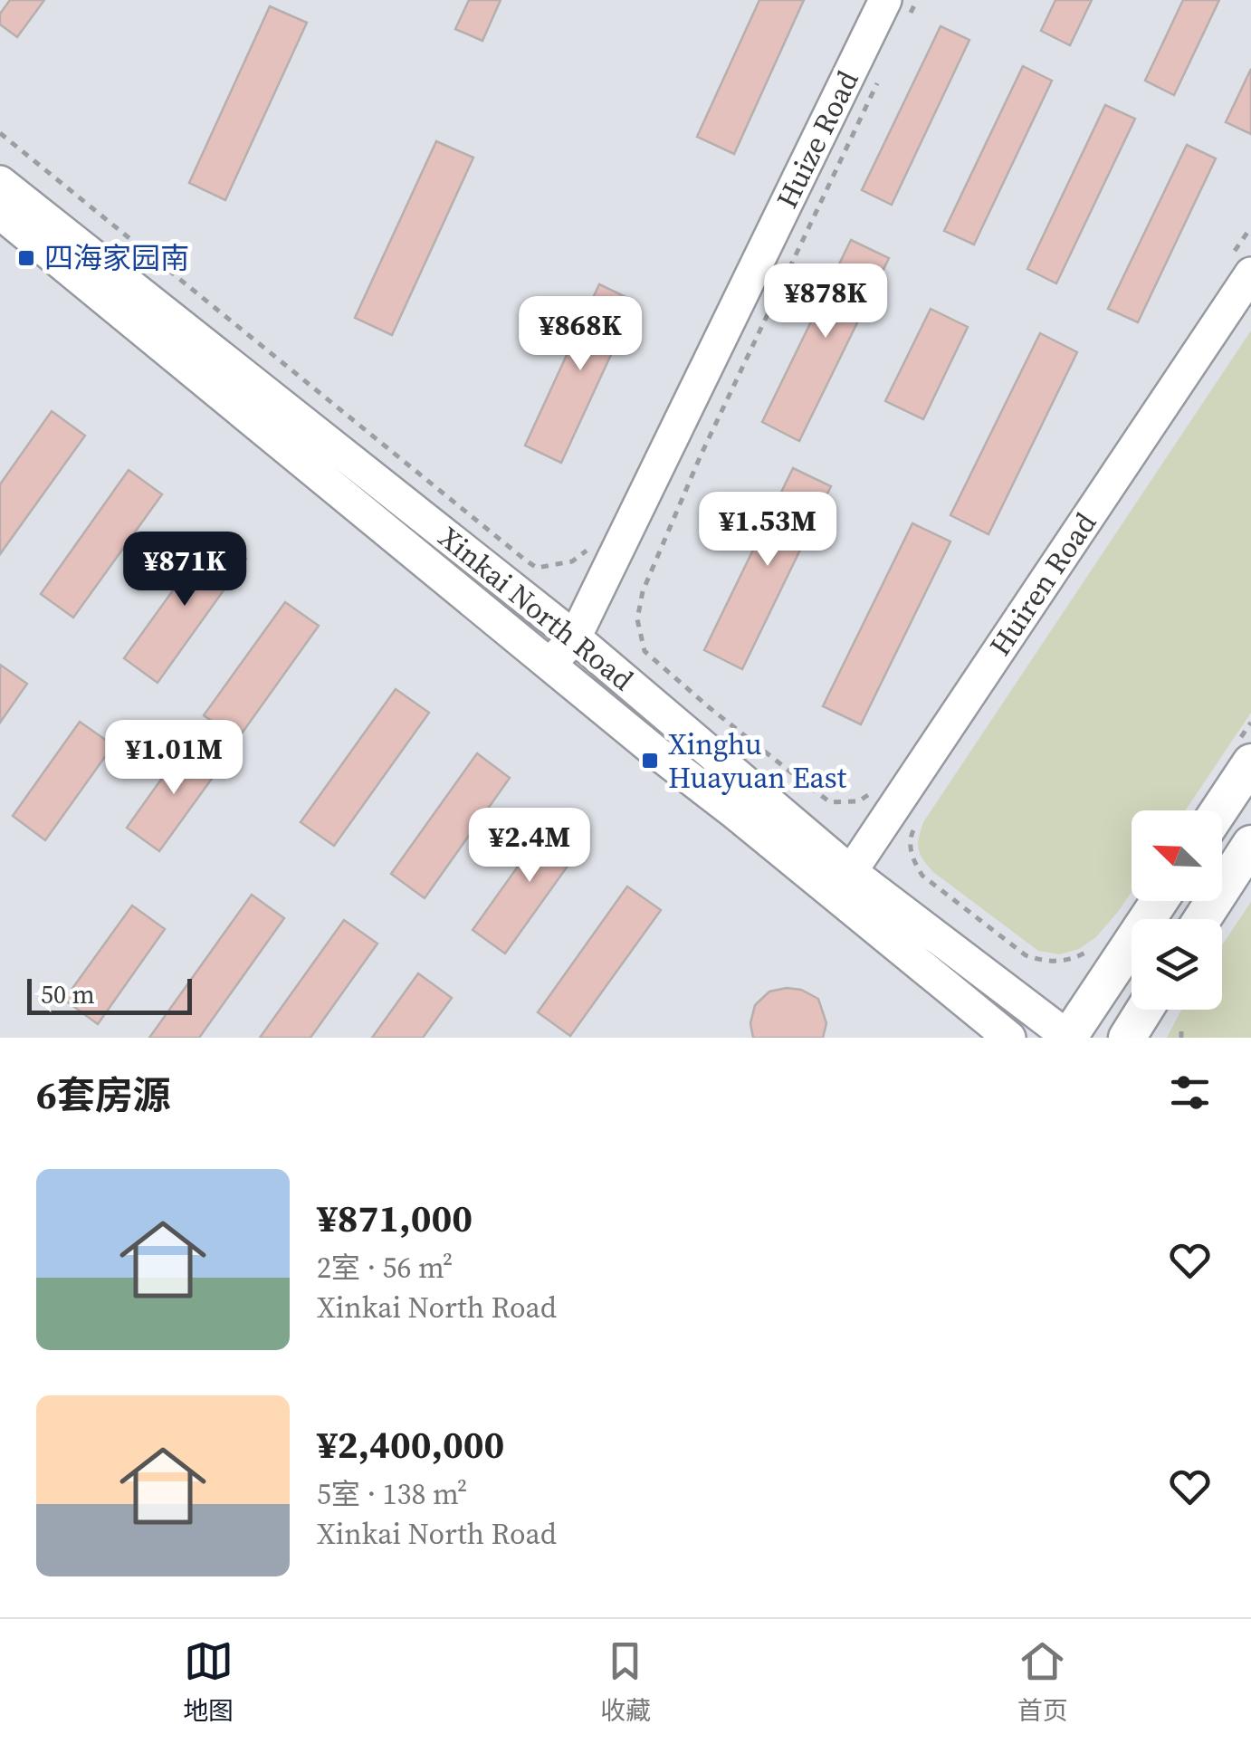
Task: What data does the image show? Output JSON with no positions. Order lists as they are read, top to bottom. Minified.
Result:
{"streets":{"main road":["Huize Road","Huiren Road","Xinkai North Road"]},"crossings":[["Huize Road","Xinkai North Road"],["Huiren Road","Xinkai North Road"]],"places":{"transit":["四海家园南","Xinghu Huayuan East"]},"scale_bar":"50 m","north":"top left","page":{"price":["¥878K","¥868K","¥1.53M","¥871K","¥1.01M","¥2.4M"],"scale":"50 m","heading":"6套房源","list":[{"name":"¥871,000","note":"2室 · 56 m² · Xinkai North Road"},{"name":"¥2,400,000","note":"5室 · 138 m² · Xinkai North Road"}],"tabs":["地图","收藏","首页"]}}
